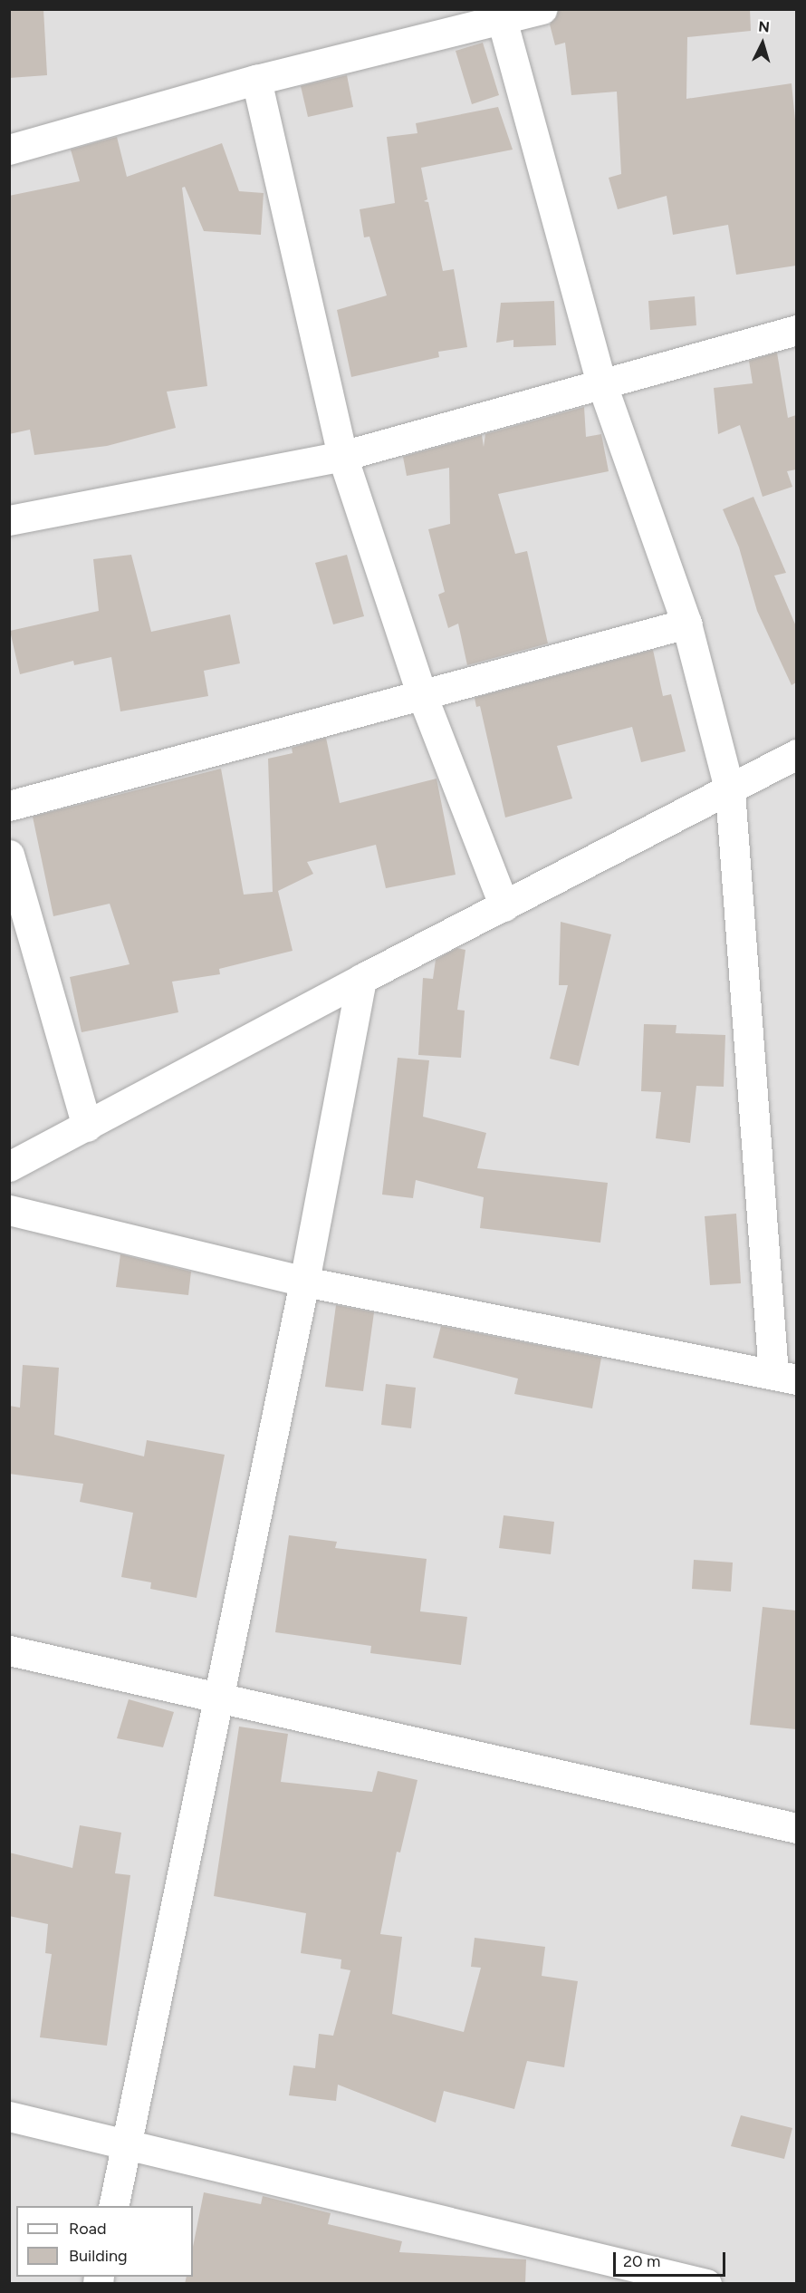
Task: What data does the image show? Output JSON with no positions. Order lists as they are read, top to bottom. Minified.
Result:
{"legend":["Road","Building"],"scale_bar":"20 m","north":"top"}
